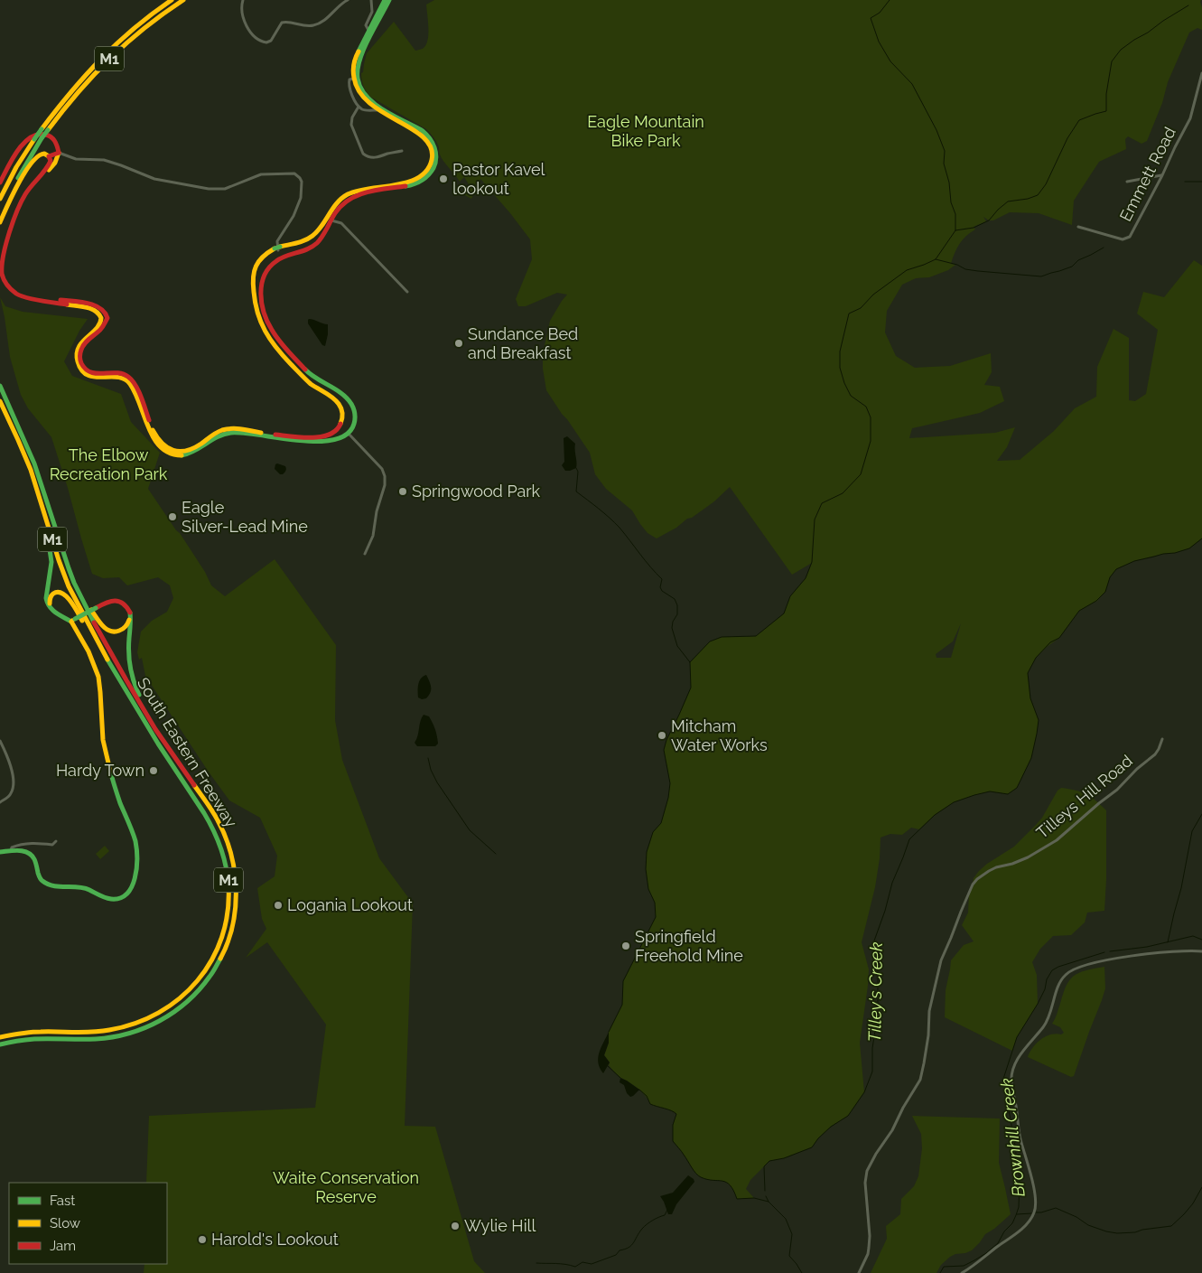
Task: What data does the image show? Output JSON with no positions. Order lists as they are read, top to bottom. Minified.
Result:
{"streets":{"main road":["M1","South Eastern Freeway"],"street":["Emmett Road","Tilleys Hill Road"]},"water":["Tilley's Creek","Brownhill Creek"],"parks":["Eagle Mountain Bike Park","The Elbow Recreation Park","Waite Conservation Reserve"],"places":["Pastor Kavel lookout","Sundance Bed and Breakfast","Springwood Park","Eagle Silver-Lead Mine","Mitcham Water Works","Hardy Town","Logania Lookout","Springfield Freehold Mine","Wylie Hill","Harold's Lookout"],"legend":["Fast","Slow","Jam"]}
